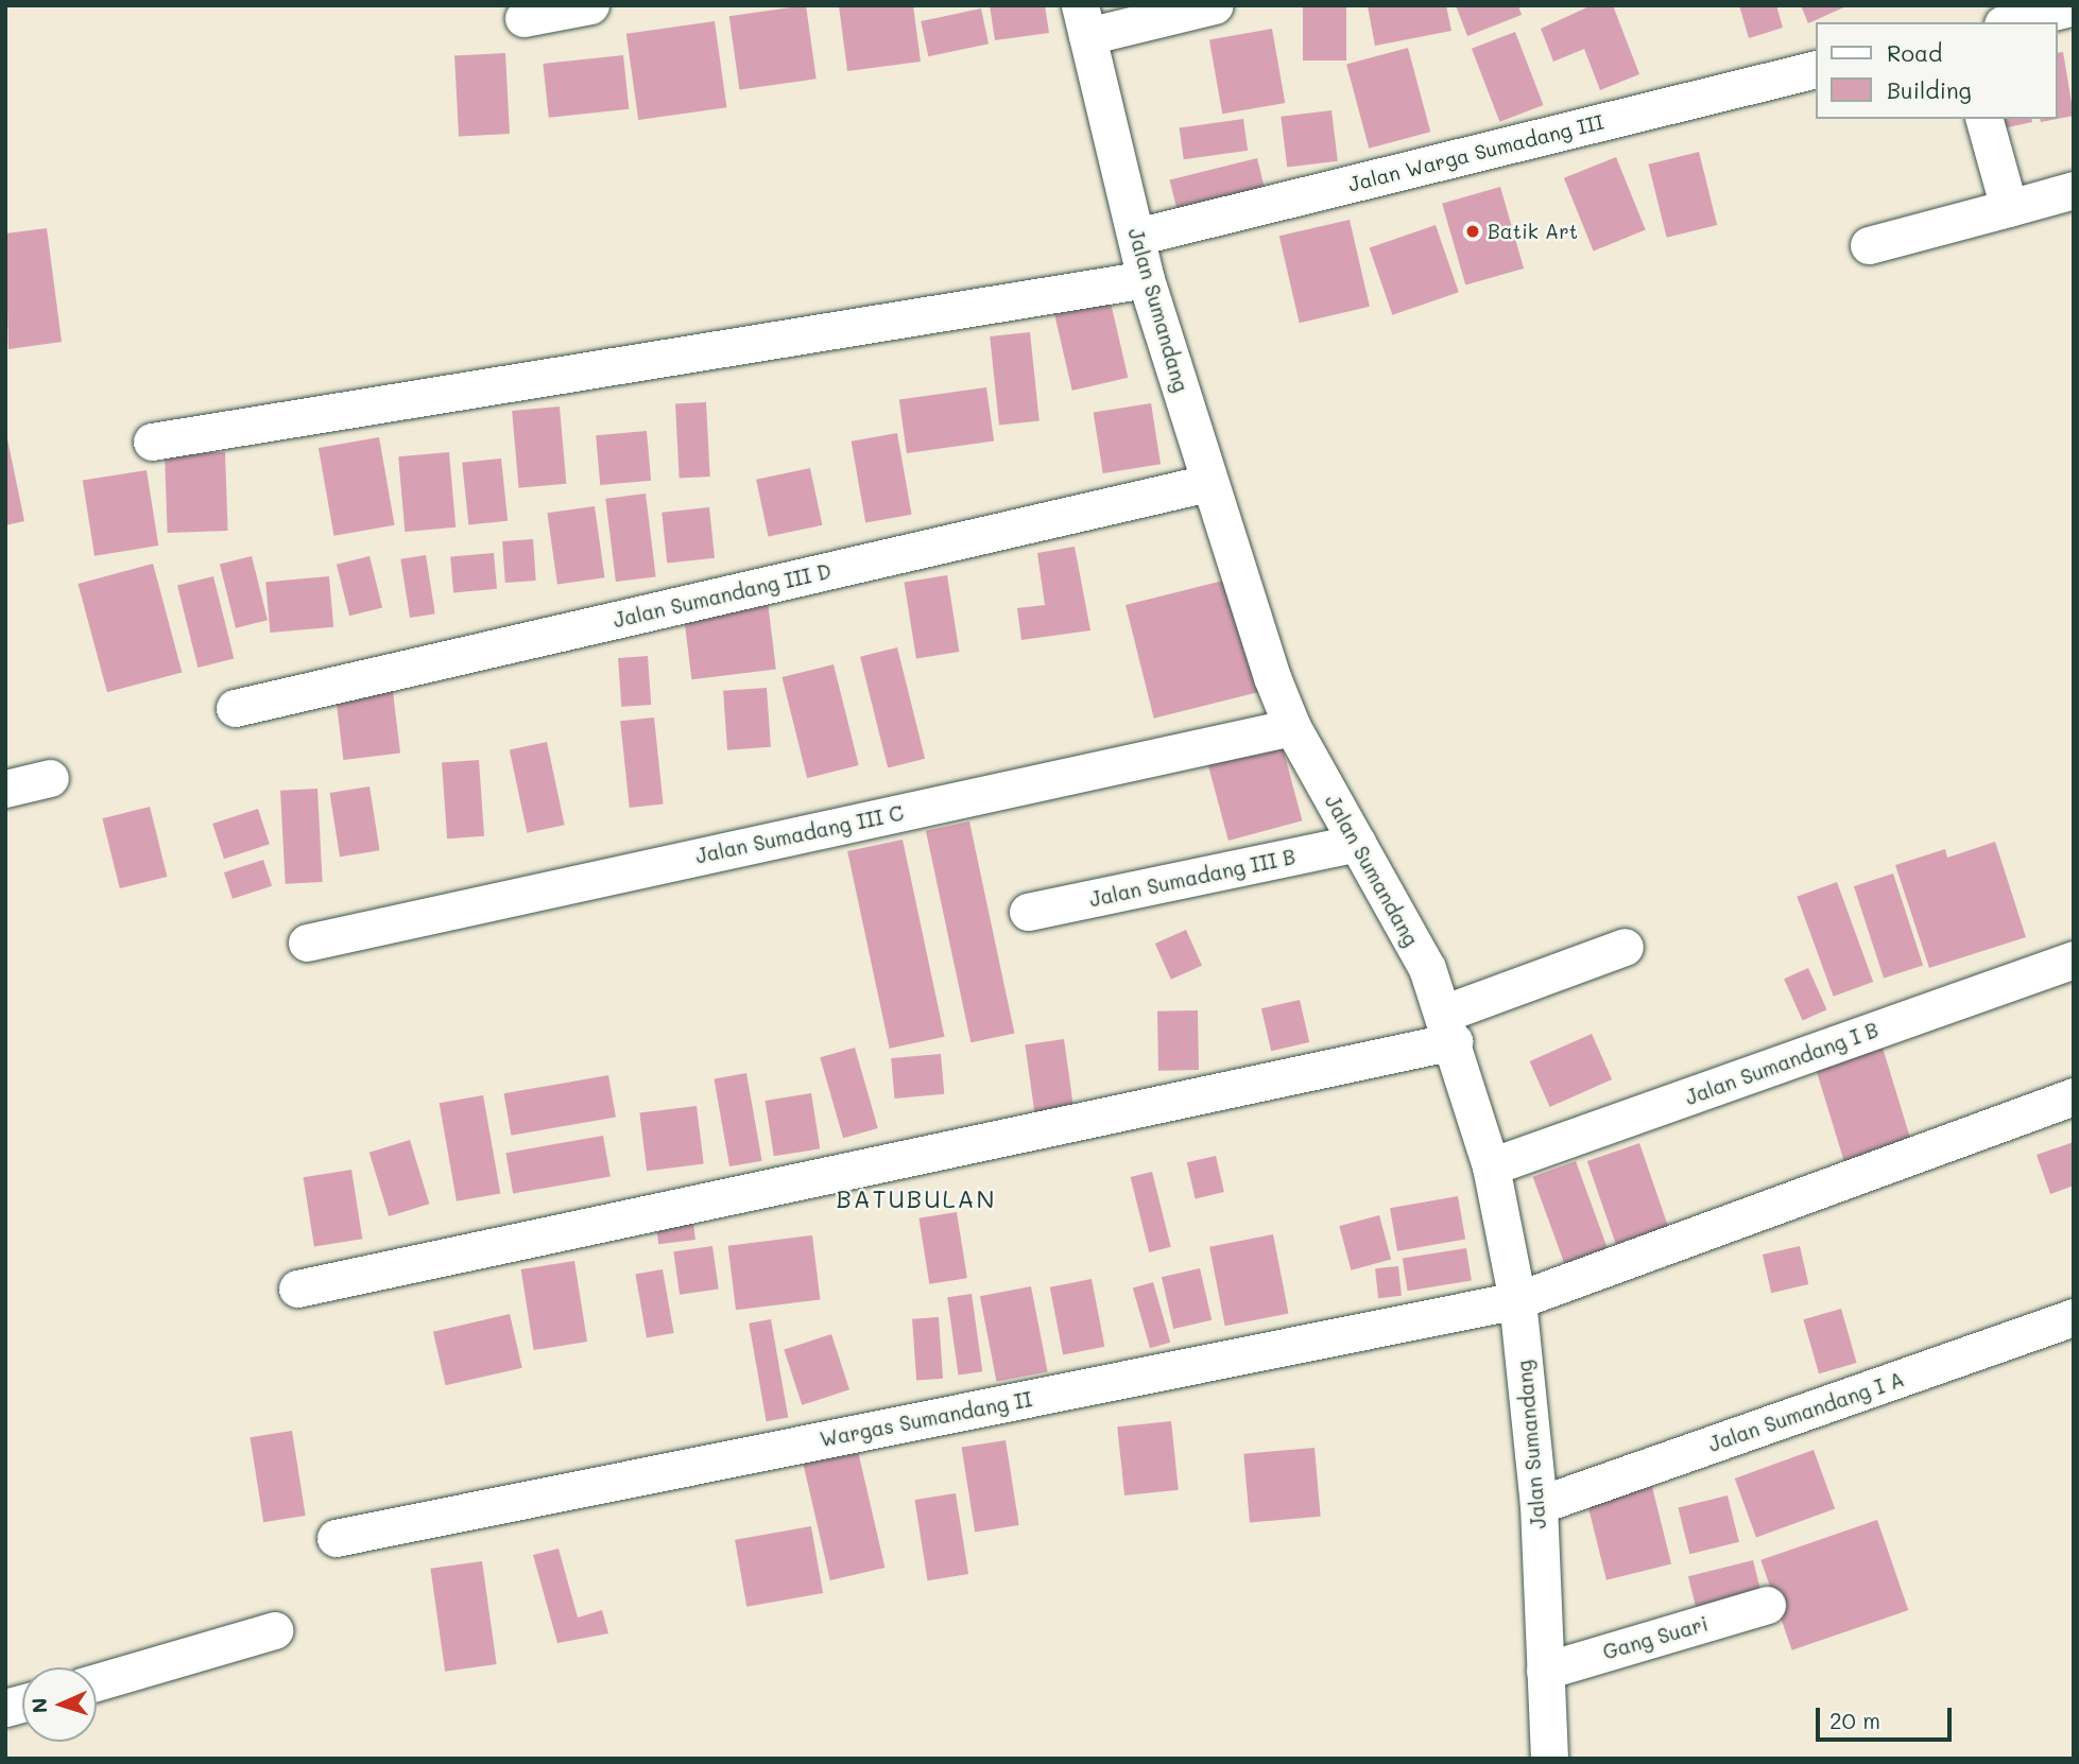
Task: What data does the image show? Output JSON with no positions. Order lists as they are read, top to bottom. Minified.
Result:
{"streets":{"street":["Jalan Warga Sumadang III","Jalan Sumandang","Jalan Sumandang III D","Jalan Sumadang III C","Jalan Sumadang III B","Jalan Sumandang I B","Jalan Sumandang I A","Wargas Sumandang II","Gang Suari"]},"crossings":[["Jalan Warga Sumadang III","Jalan Sumandang"],["Jalan Sumandang","Jalan Sumandang III D"],["Jalan Sumandang","Jalan Sumadang III C"],["Jalan Sumandang","Jalan Sumadang III B"],["Jalan Sumandang","Jalan Sumandang I B"],["Jalan Sumandang","Jalan Sumandang I A"],["Jalan Sumandang","Wargas Sumandang II"],["Jalan Sumandang","Gang Suari"]],"districts":["BATUBULAN"],"places":["Batik Art"],"legend":["Road","Building"],"scale_bar":"20 m","north":"left"}
